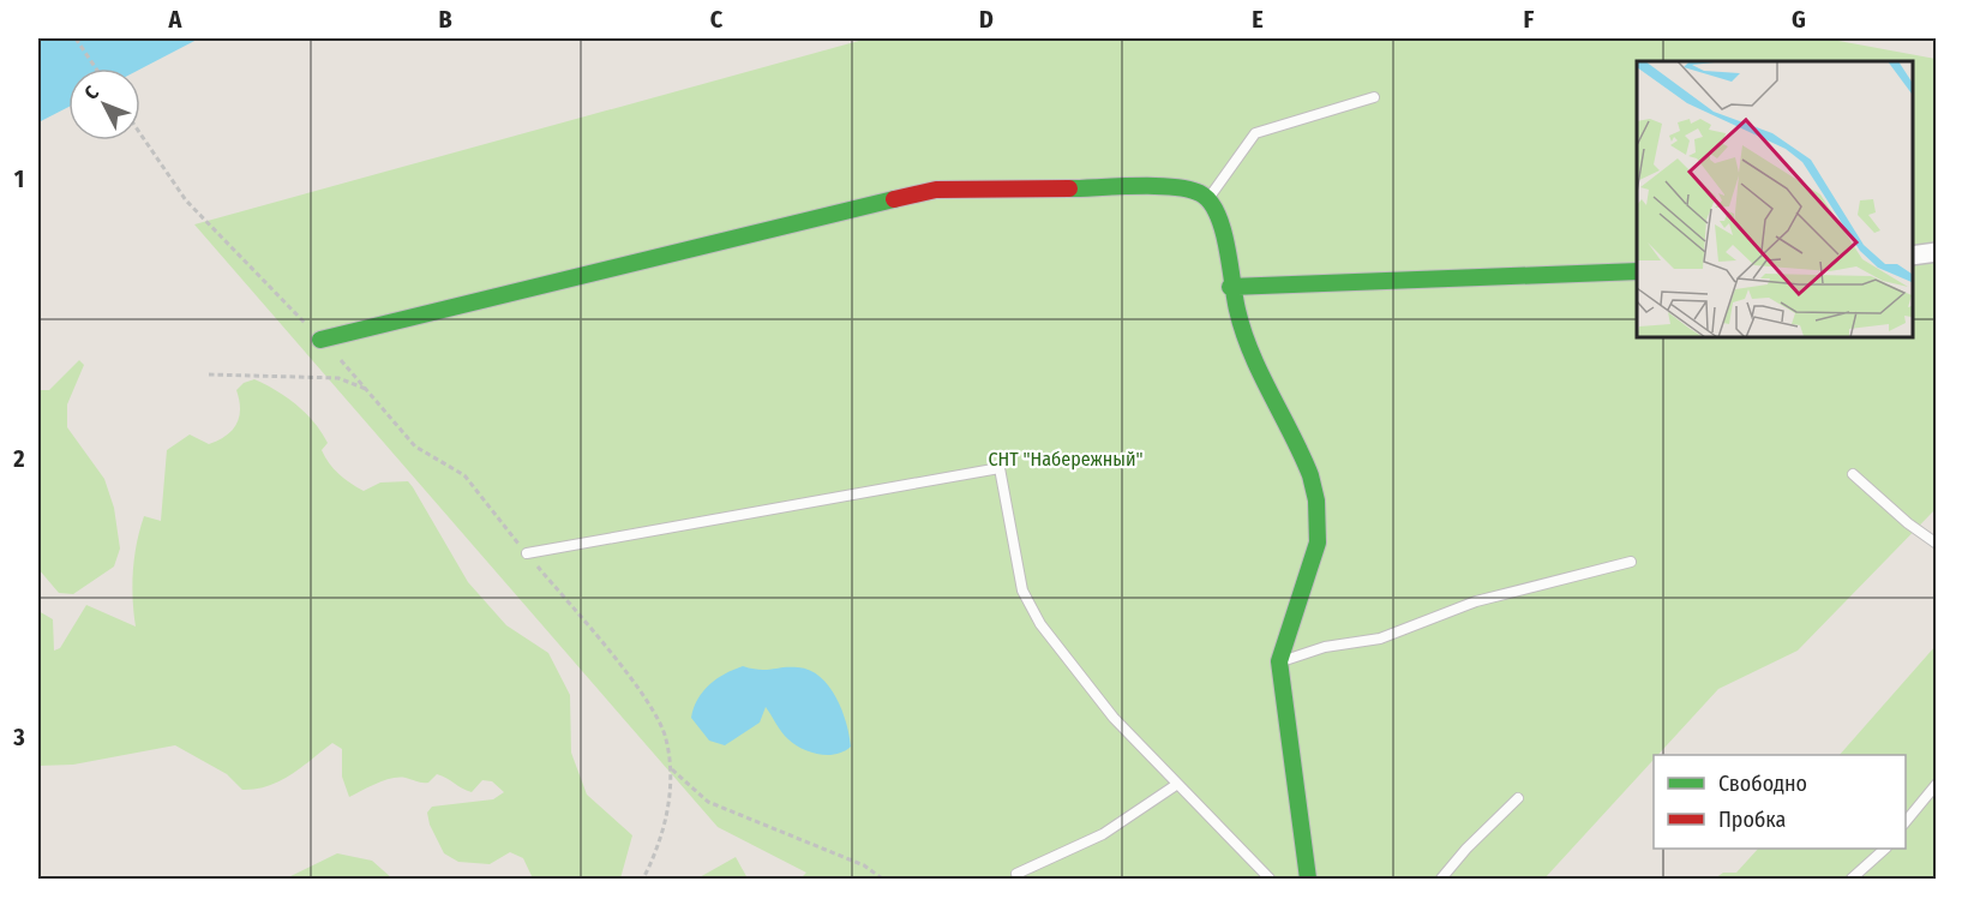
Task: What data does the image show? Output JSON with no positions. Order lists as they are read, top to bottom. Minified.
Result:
{"parks":["СНТ \"Набережный\""],"legend":["Свободно","Пробка"],"north":"top left","grid":{"columns":["A","B","C","D","E","F","G"],"rows":["1","2","3"]}}
